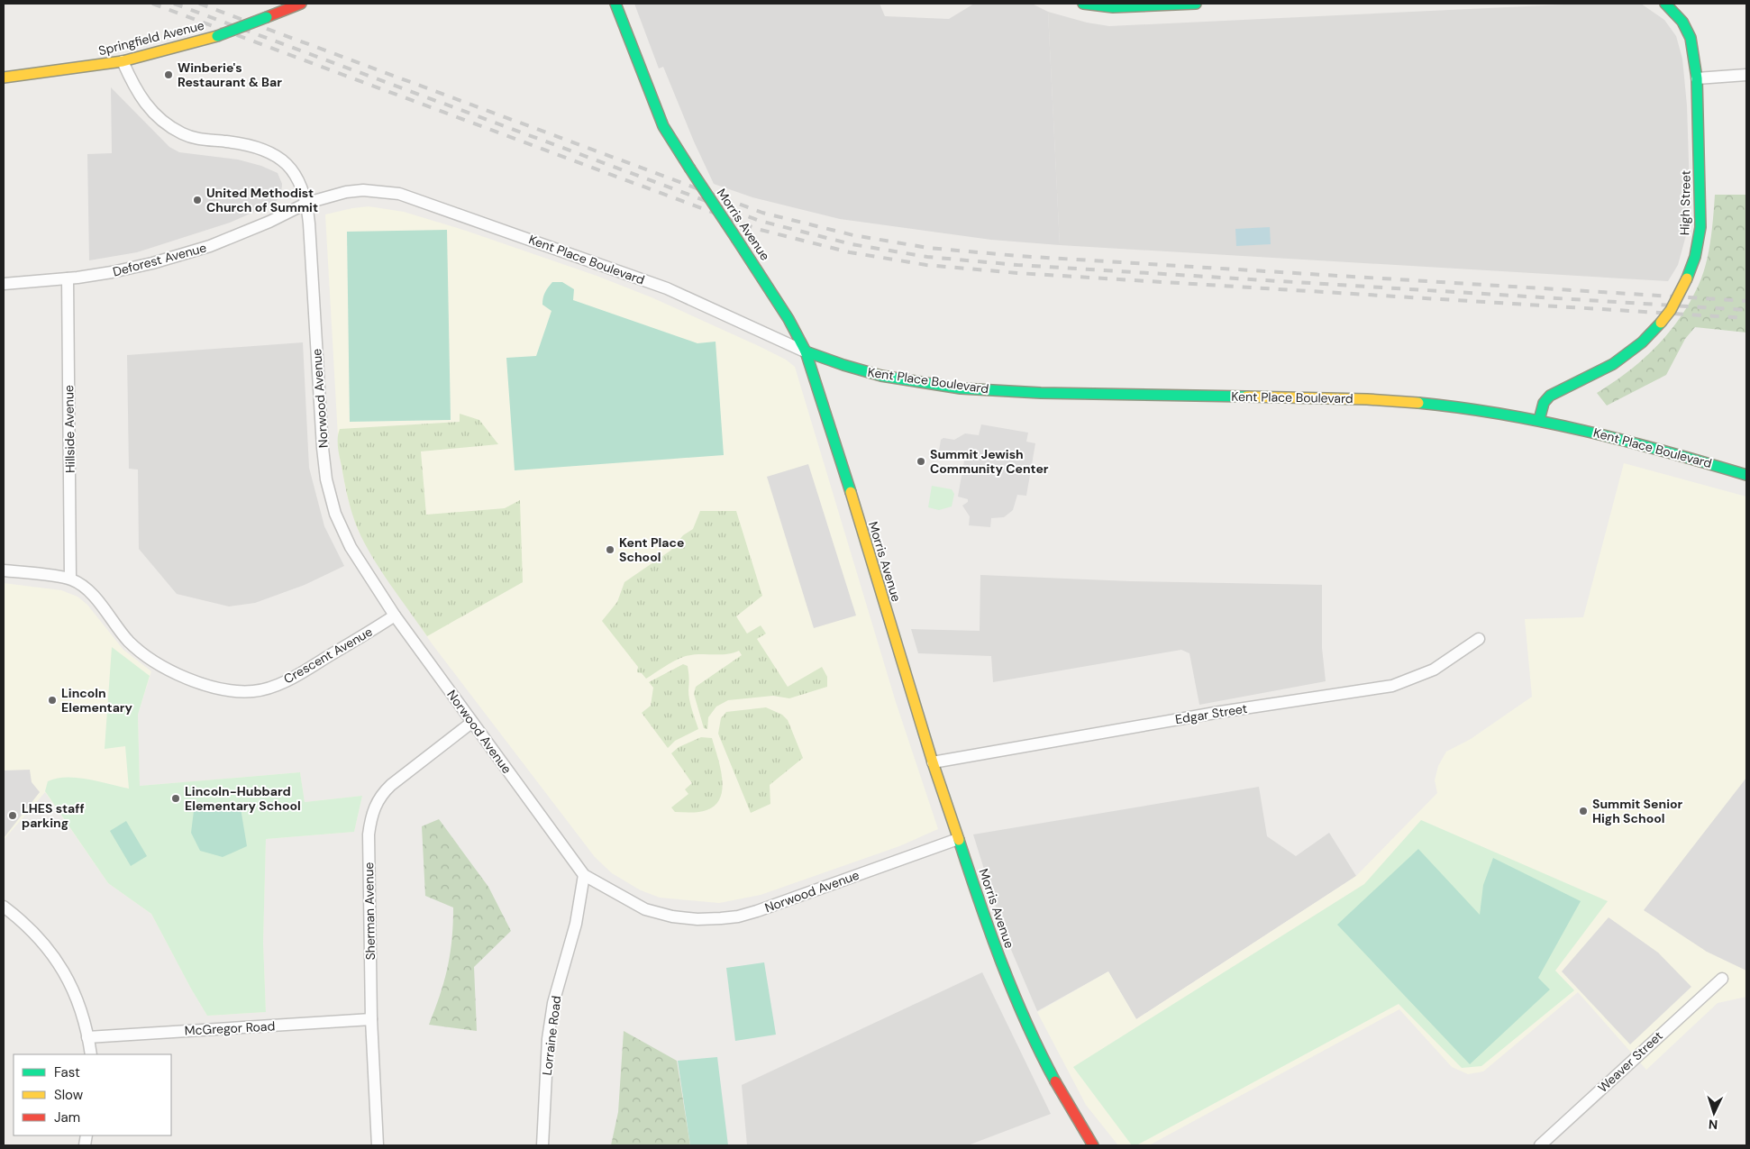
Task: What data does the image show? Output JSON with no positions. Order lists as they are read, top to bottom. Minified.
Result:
{"streets":{"street":["Springfield Avenue","High Street","Morris Avenue","Deforest Avenue","Kent Place Boulevard","Norwood Avenue","Hillside Avenue","Crescent Avenue","Edgar Street","Sherman Avenue","McGregor Road","Lorraine Road","Weaver Street"]},"crossings":[["High Street","Kent Place Boulevard"],["Morris Avenue","Kent Place Boulevard"],["Morris Avenue","Norwood Avenue"],["Morris Avenue","Edgar Street"],["Deforest Avenue","Kent Place Boulevard"],["Deforest Avenue","Norwood Avenue"],["Deforest Avenue","Hillside Avenue"],["Kent Place Boulevard","Norwood Avenue"],["Norwood Avenue","Crescent Avenue"],["Norwood Avenue","Sherman Avenue"],["Norwood Avenue","Lorraine Road"],["Hillside Avenue","Crescent Avenue"],["Sherman Avenue","McGregor Road"]],"places":["Winberie's Restaurant & Bar","United Methodist Church of Summit","Summit Jewish Community Center","Kent Place School","Lincoln Elementary","Lincoln-Hubbard Elementary School","Summit Senior High School","LHES staff parking"],"legend":["Fast","Slow","Jam"],"north":"bottom"}
